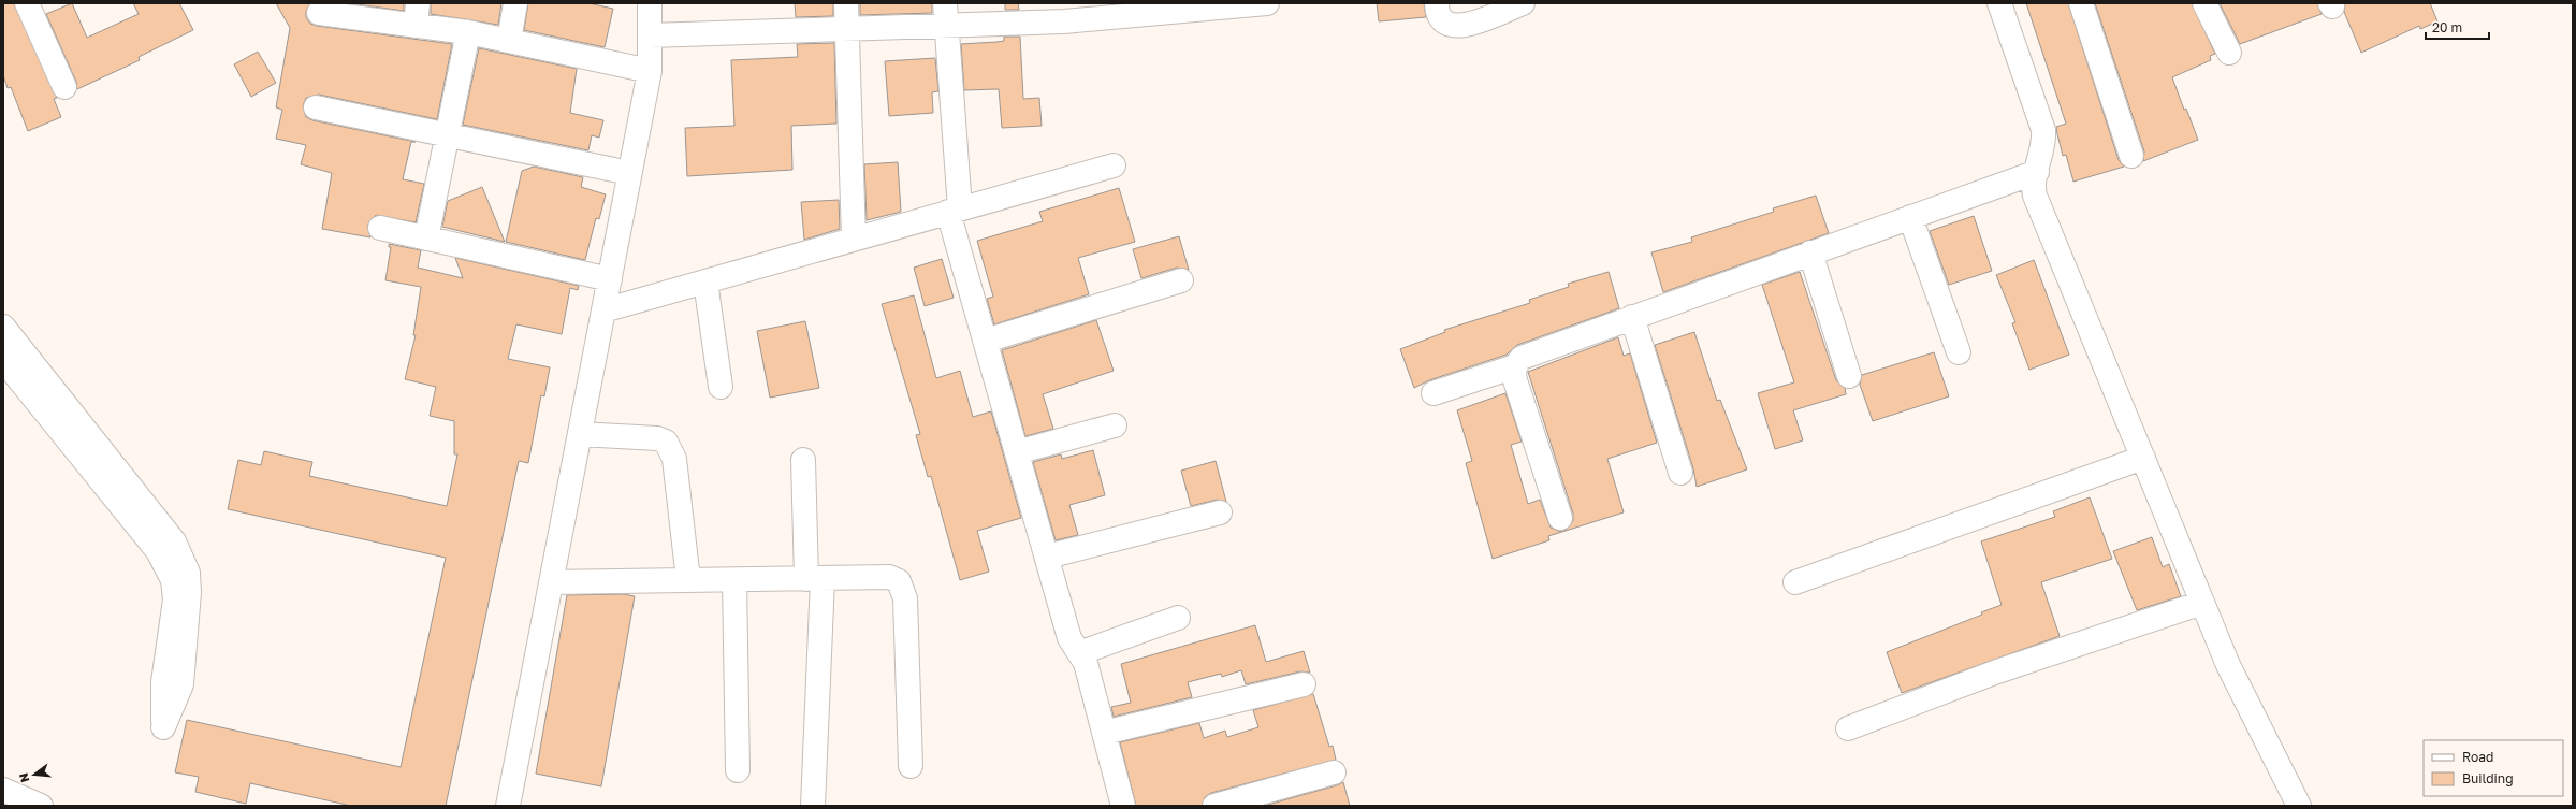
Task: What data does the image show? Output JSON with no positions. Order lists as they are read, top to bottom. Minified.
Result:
{"legend":["Road","Building"],"scale_bar":"20 m","north":"left"}
